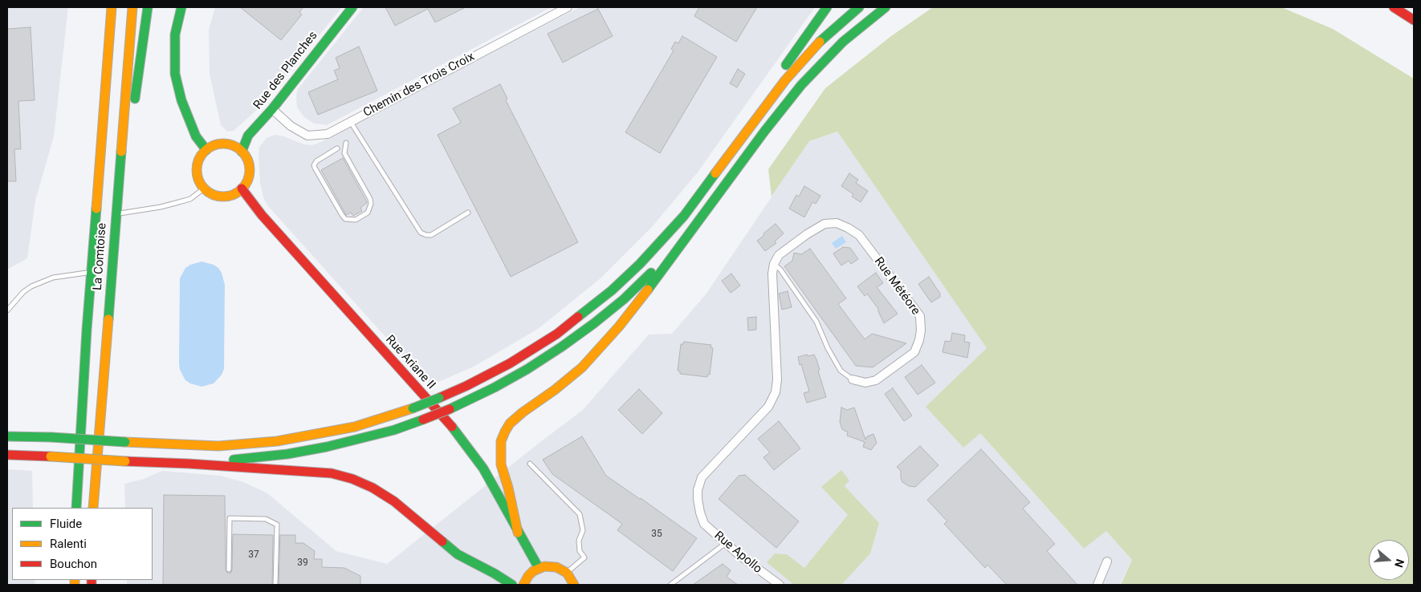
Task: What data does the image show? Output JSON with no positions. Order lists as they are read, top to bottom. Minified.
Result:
{"streets":{"main road":["Rue des Planches","La Comtoise","Rue Ariane II"],"street":["Chemin des Trois Croix","Rue Météore","Rue Apollo"]},"crossings":[["Rue des Planches","Chemin des Trois Croix"],["Rue des Planches","Rue Ariane II"],["Rue Météore","Rue Apollo"]],"house_numbers":["35","37","39"],"legend":["Fluide","Ralenti","Bouchon"],"north":"right"}
